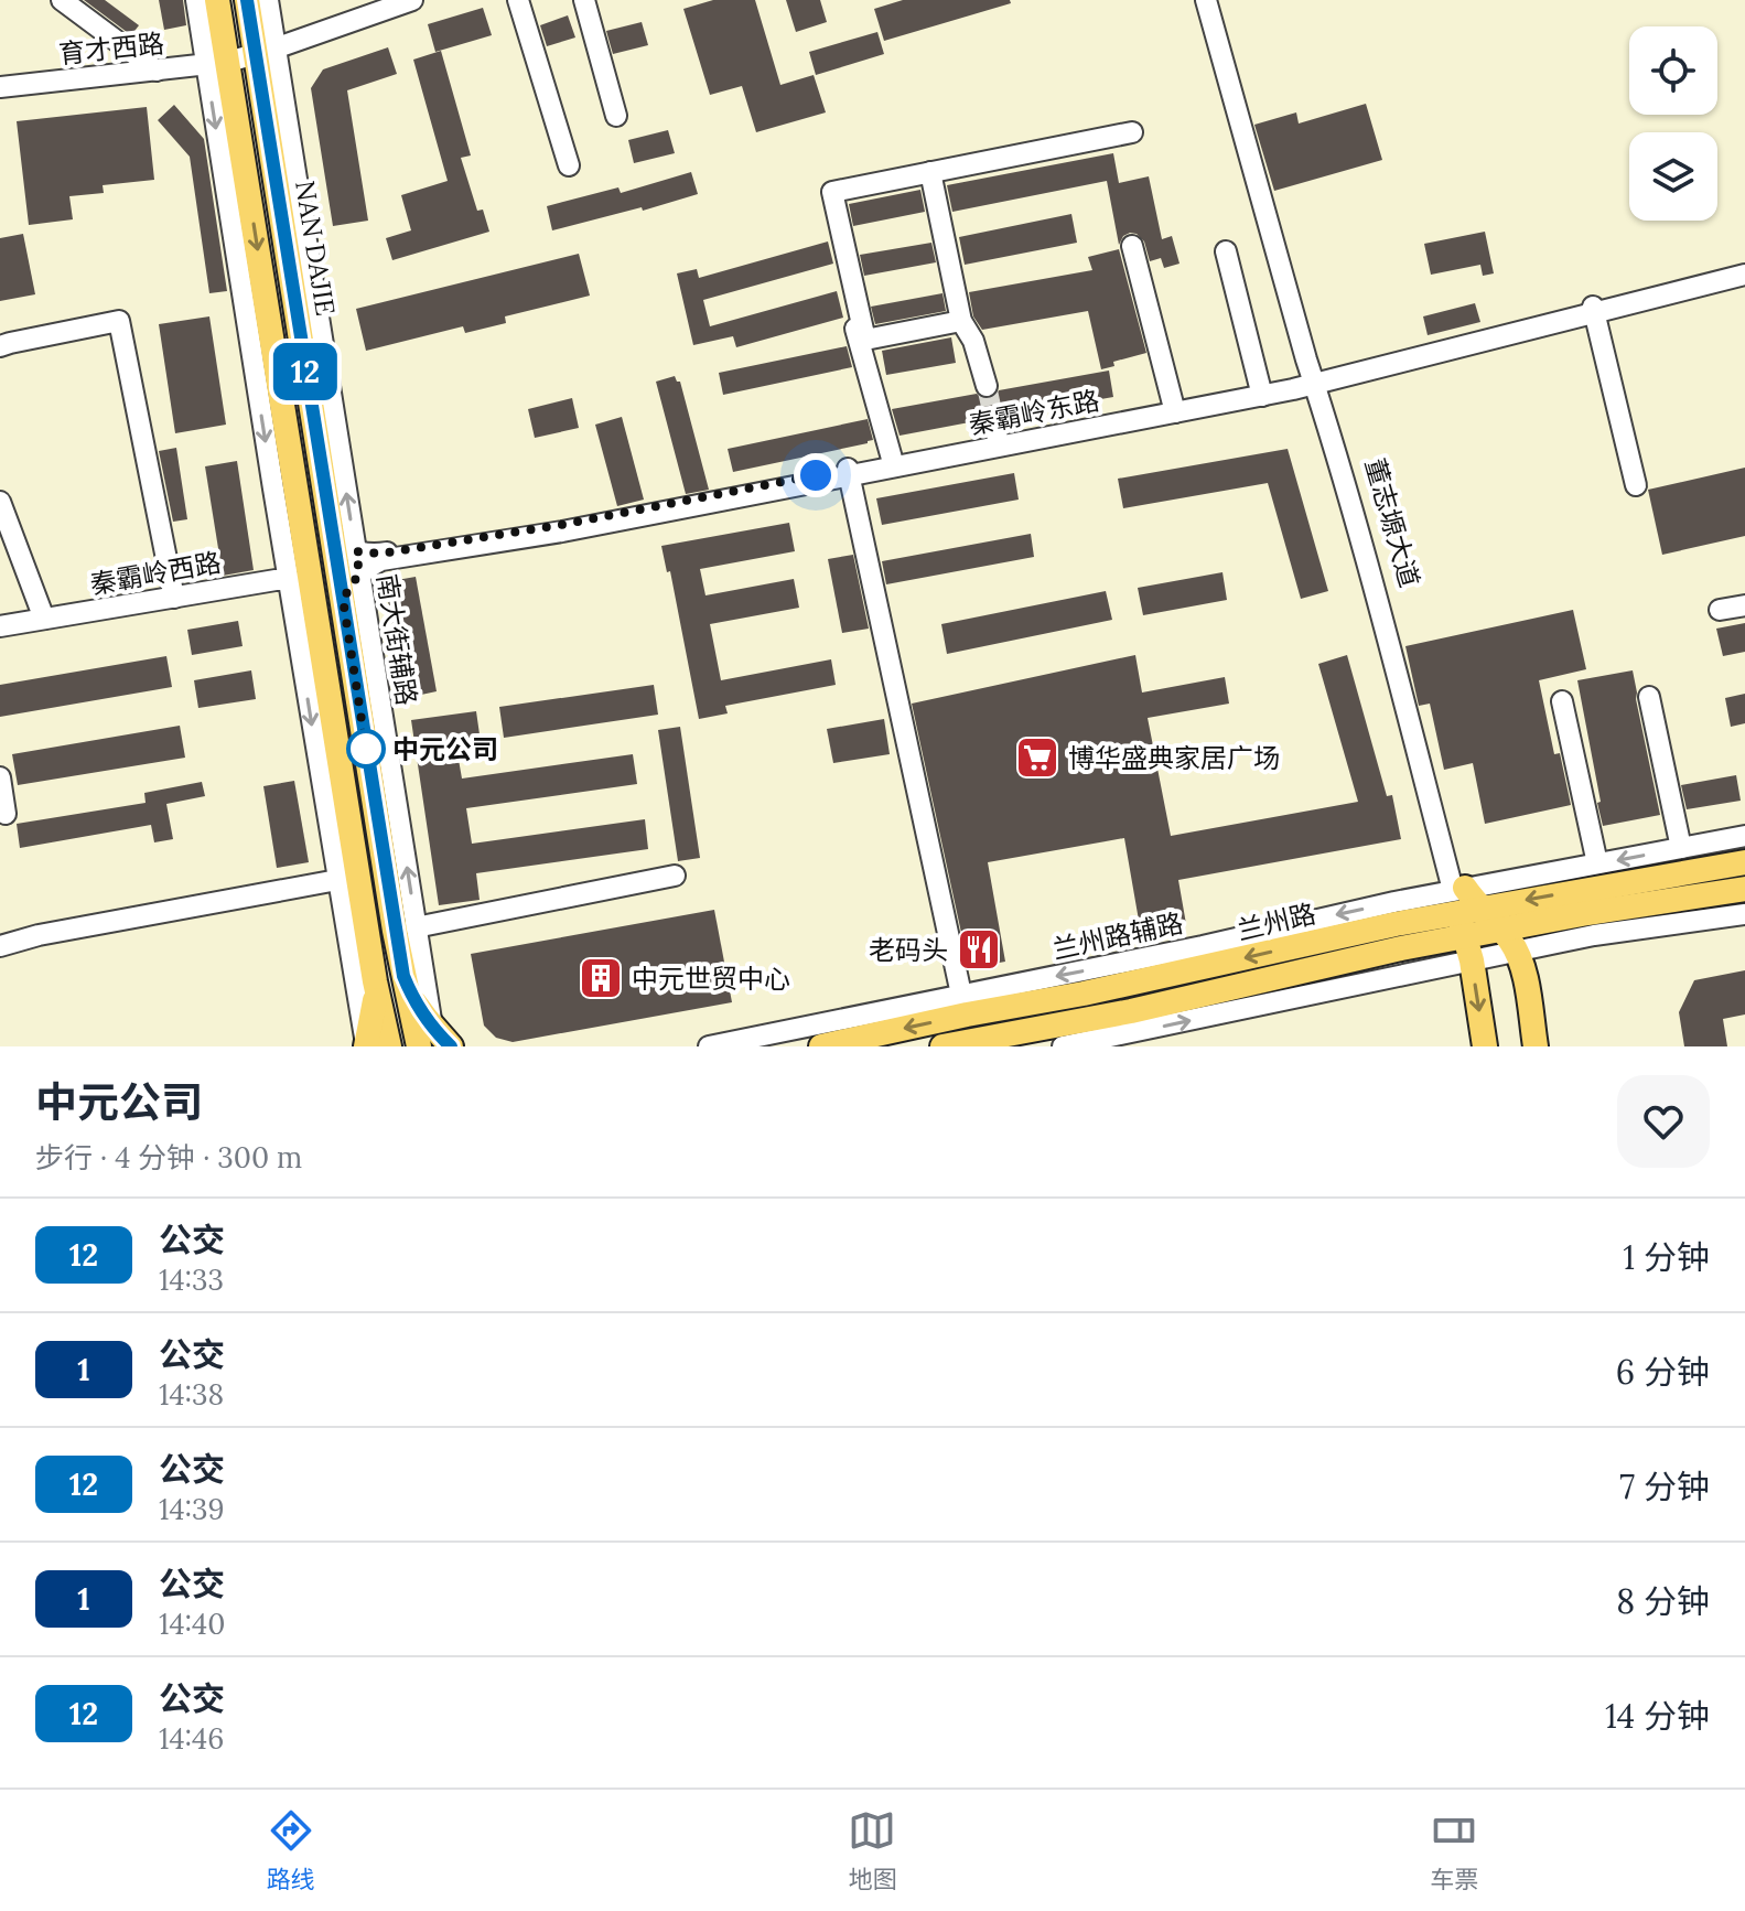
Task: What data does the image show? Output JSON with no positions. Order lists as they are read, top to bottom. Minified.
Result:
{"streets":{"main road":["NAN DAJIE","董志塬大道","兰州路"],"street":["育才西路","秦霸岭东路","秦霸岭西路","南大街辅路"]},"crossings":[["育才西路","NAN DAJIE"],["NAN DAJIE","秦霸岭东路"],["NAN DAJIE","南大街辅路"],["秦霸岭东路","董志塬大道"],["秦霸岭东路","南大街辅路"],["董志塬大道","兰州路"]],"places":{"other":["中元公司"],"supermarket":["博华盛典家居广场"],"restaurant":["老码头"],"building":["中元世贸中心"]},"lines":["bus line 12"],"page":{"on_map":"12","heading":["中元公司","步行 · 4 分钟 · 300 m"],"list":[{"mark":"12","name":"公交","note":"14:33","value":"1 分钟"},{"mark":"1","name":"公交","note":"14:38","value":"6 分钟"},{"mark":"12","name":"公交","note":"14:39","value":"7 分钟"},{"mark":"1","name":"公交","note":"14:40","value":"8 分钟"},{"mark":"12","name":"公交","note":"14:46","value":"14 分钟"}],"tabs":["路线","地图","车票"]}}
